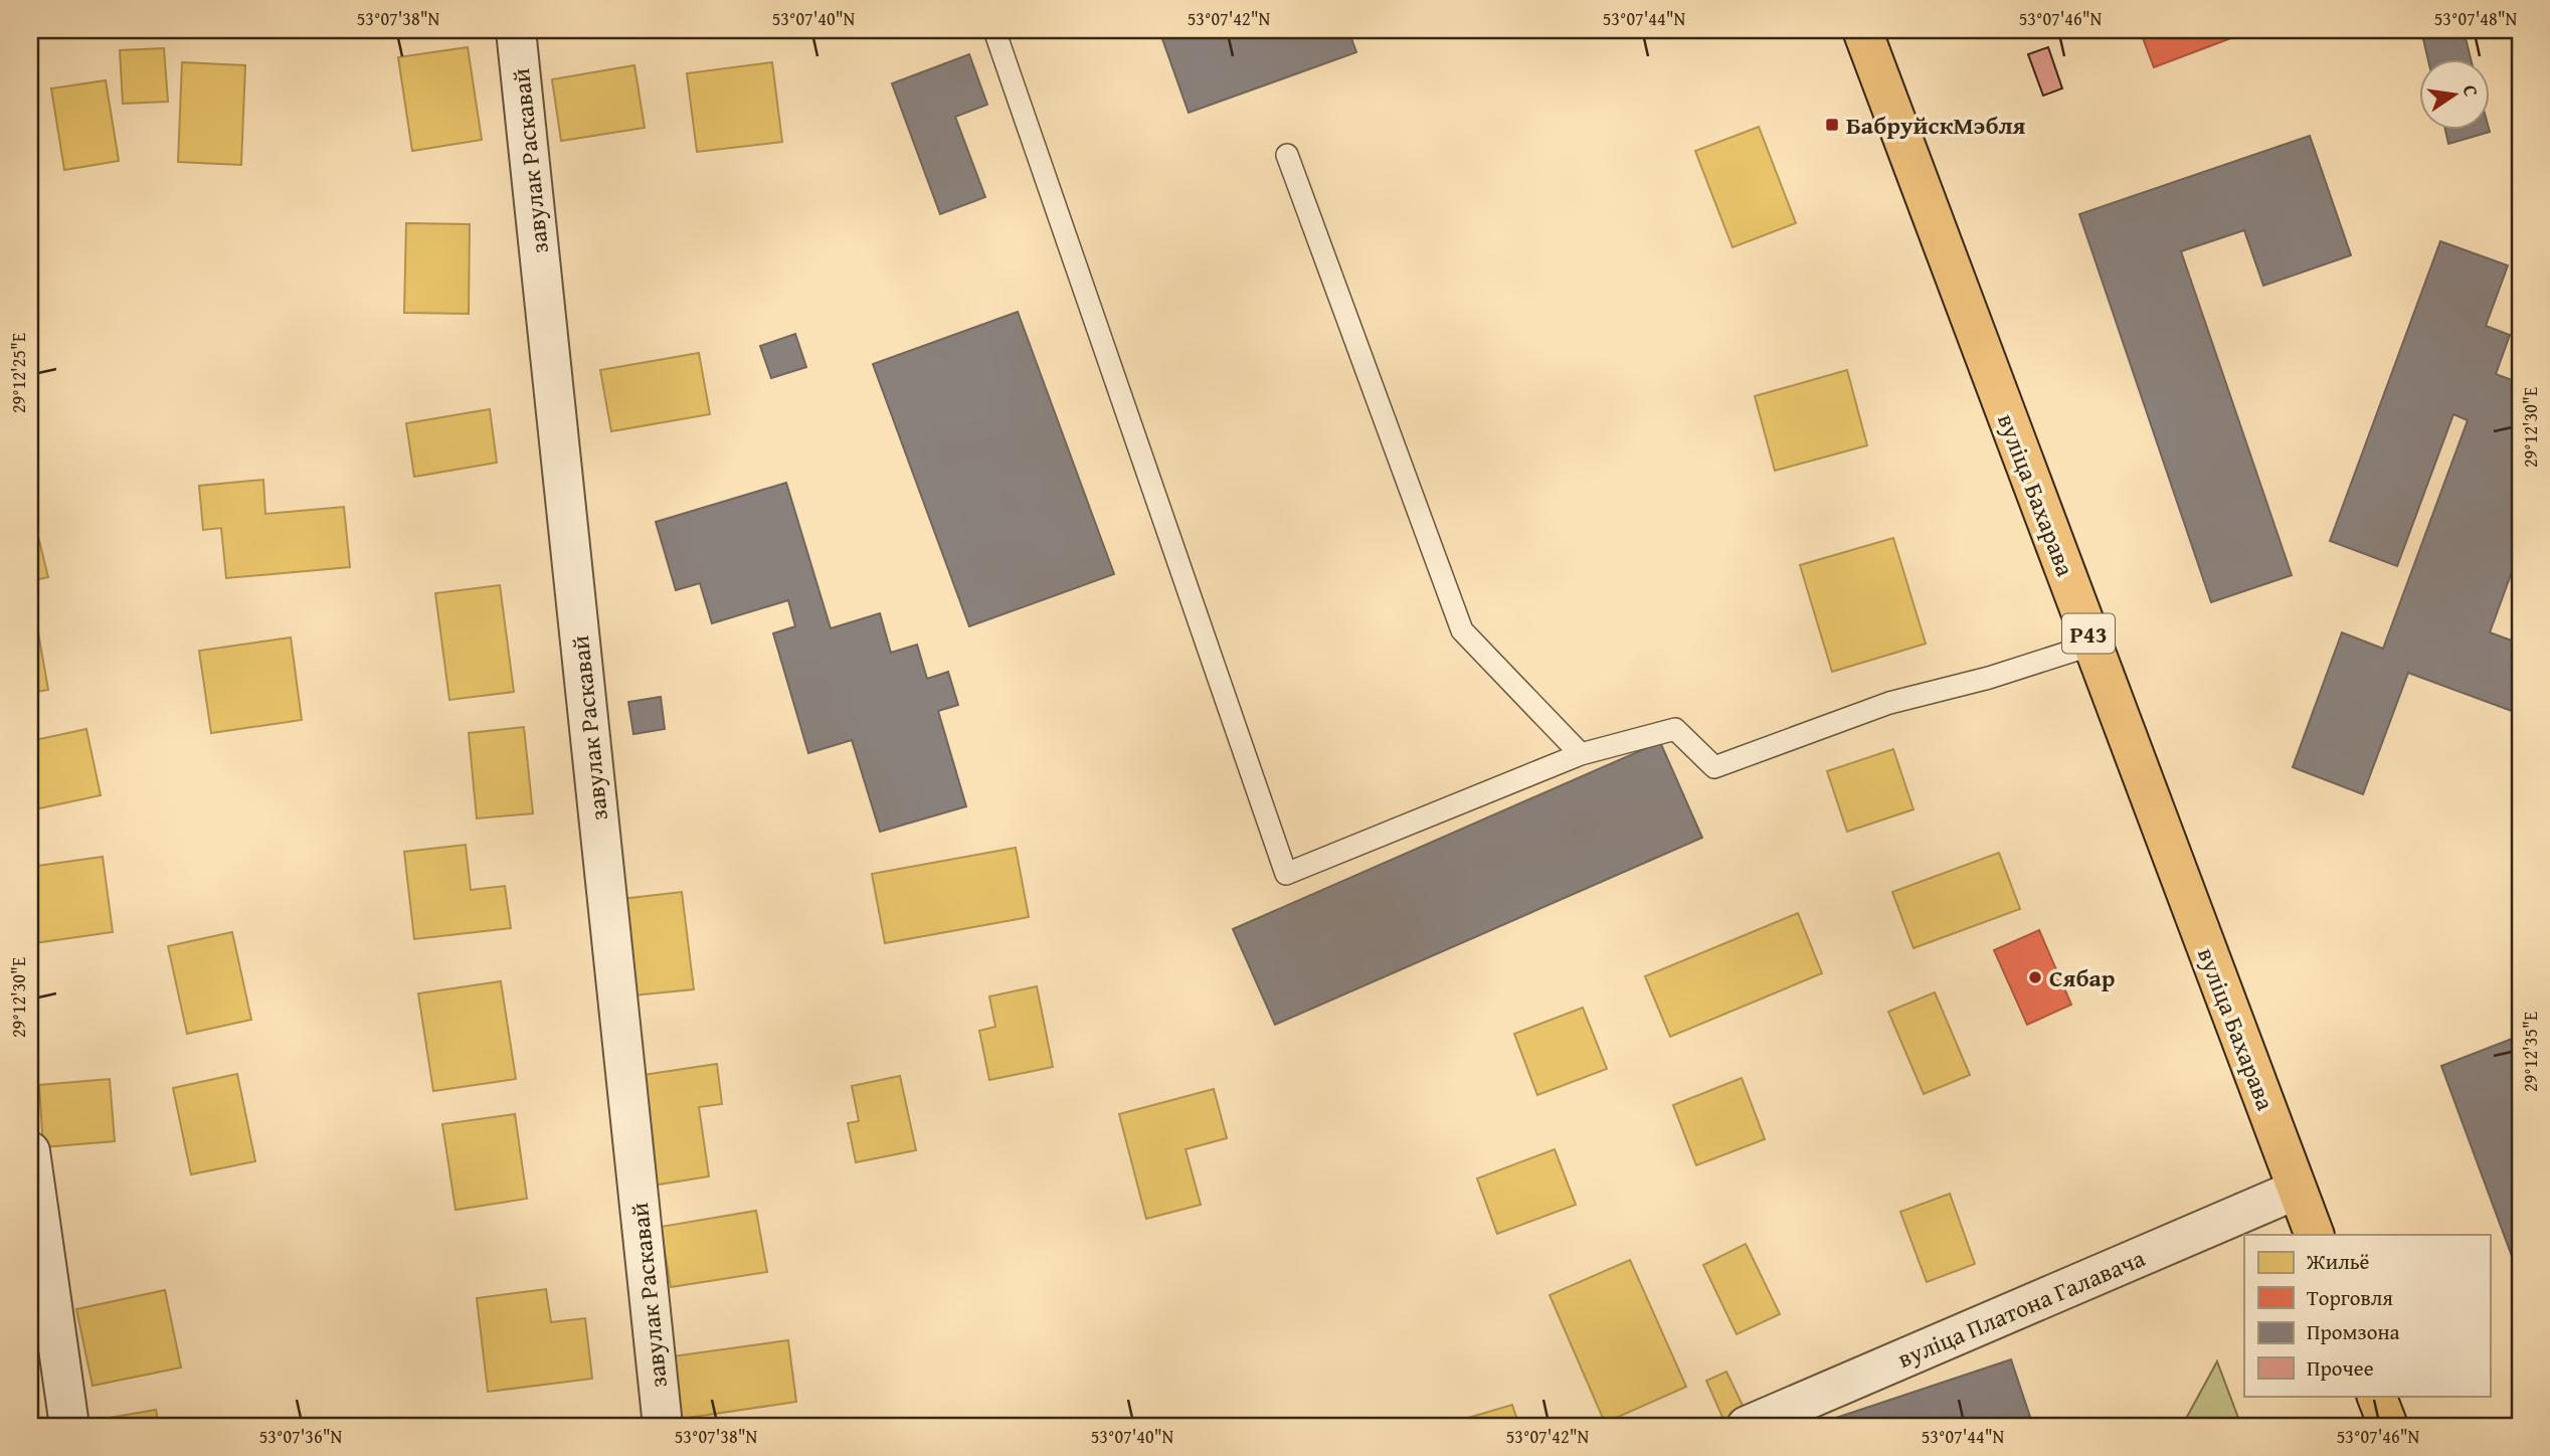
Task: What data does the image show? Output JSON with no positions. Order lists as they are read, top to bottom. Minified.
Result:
{"streets":{"main road":["вуліца Бахарава","Р43"],"street":["завулак Раскавай","вуліца Платона Галавача"]},"crossings":[["вуліца Бахарава","вуліца Платона Галавача"]],"places":{"transit":["БабруйскМэбля"],"other":["Сябар"]},"legend":["Жильё","Торговля","Промзона","Прочее"],"north":"right","coordinates":["53°07'38\"N","53°07'40\"N","53°07'42\"N","53°07'44\"N","53°07'46\"N","53°07'48\"N","29°12'25\"E","29°12'30\"E","29°12'35\"E","53°07'36\"N"]}
